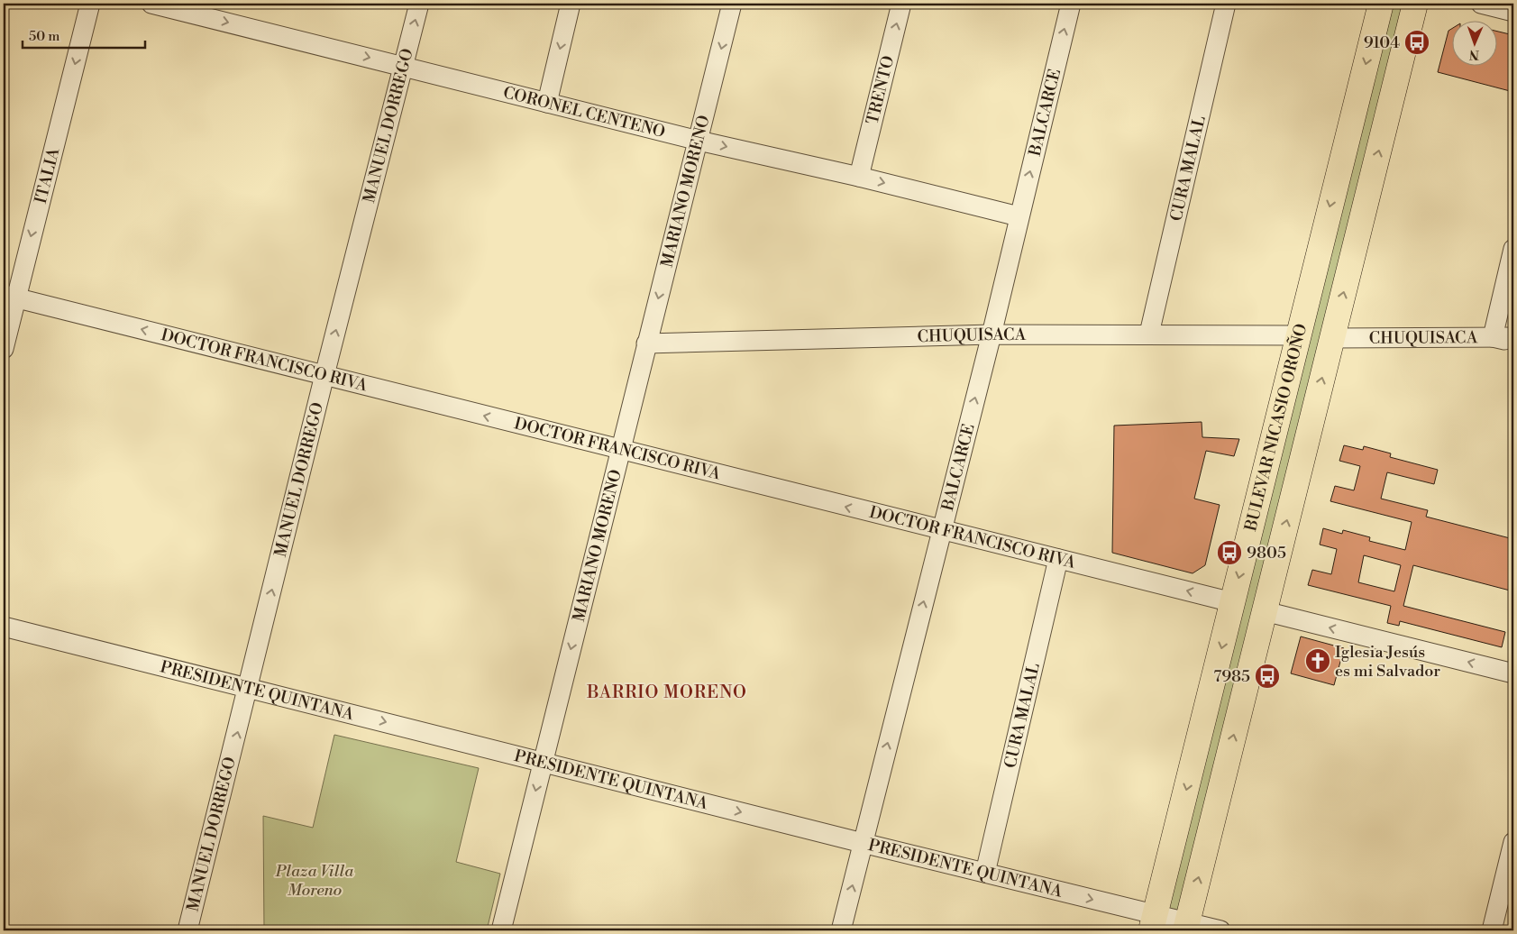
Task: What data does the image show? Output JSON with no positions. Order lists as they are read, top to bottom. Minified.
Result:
{"streets":{"main road":["BULEVAR NICASIO OROÑO"],"street":["TRENTO","CORONEL CENTENO","BALCARCE","MANUEL DORREGO","CURA MALAL","ITALIA","MARIANO MORENO","CHUQUISACA","DOCTOR FRANCISCO RIVA","PRESIDENTE QUINTANA"]},"crossings":[["TRENTO","CORONEL CENTENO"],["CORONEL CENTENO","BALCARCE"],["CORONEL CENTENO","MANUEL DORREGO"],["CORONEL CENTENO","MARIANO MORENO"],["BALCARCE","CHUQUISACA"],["BALCARCE","DOCTOR FRANCISCO RIVA"],["BALCARCE","PRESIDENTE QUINTANA"],["MANUEL DORREGO","DOCTOR FRANCISCO RIVA"],["MANUEL DORREGO","PRESIDENTE QUINTANA"],["CURA MALAL","CHUQUISACA"],["CURA MALAL","DOCTOR FRANCISCO RIVA"],["CURA MALAL","PRESIDENTE QUINTANA"],["ITALIA","DOCTOR FRANCISCO RIVA"],["MARIANO MORENO","CHUQUISACA"],["MARIANO MORENO","DOCTOR FRANCISCO RIVA"],["MARIANO MORENO","PRESIDENTE QUINTANA"],["CHUQUISACA","BULEVAR NICASIO OROÑO"],["DOCTOR FRANCISCO RIVA","BULEVAR NICASIO OROÑO"],["BULEVAR NICASIO OROÑO","PRESIDENTE QUINTANA"]],"one_way":["TRENTO","CORONEL CENTENO","BALCARCE","MANUEL DORREGO","ITALIA","MARIANO MORENO","DOCTOR FRANCISCO RIVA","PRESIDENTE QUINTANA"],"districts":["BARRIO MORENO"],"parks":["Plaza Villa Moreno"],"places":{"bus stop":["9104","9805","7985"],"church":["Iglesia Jesús es mi Salvador"]},"scale_bar":"50 m","north":"bottom"}
